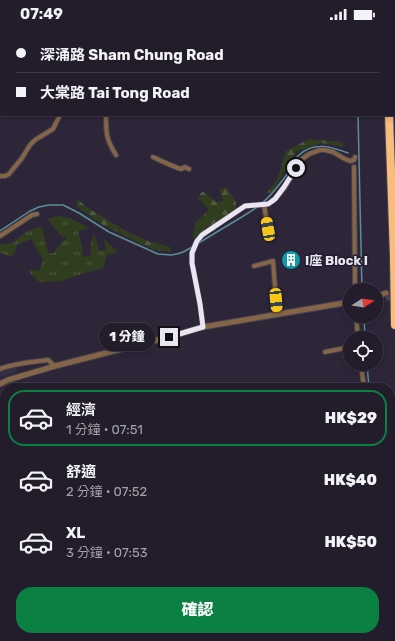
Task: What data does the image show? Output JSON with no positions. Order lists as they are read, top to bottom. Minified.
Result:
{"places":{"building":["I座 Block I"]},"north":"right","page":{"status":"07:49","banner":["深涌路 Sham Chung Road","大棠路 Tai Tong Road"],"bubble":"1 分鐘","list":[{"name":"經濟","note":"1 分鐘 · 07:51","value":"HK$29"},{"name":"舒適","note":"2 分鐘 · 07:52","value":"HK$40"},{"name":"XL","note":"3 分鐘 · 07:53","value":"HK$50"}],"buttons":"確認"}}
